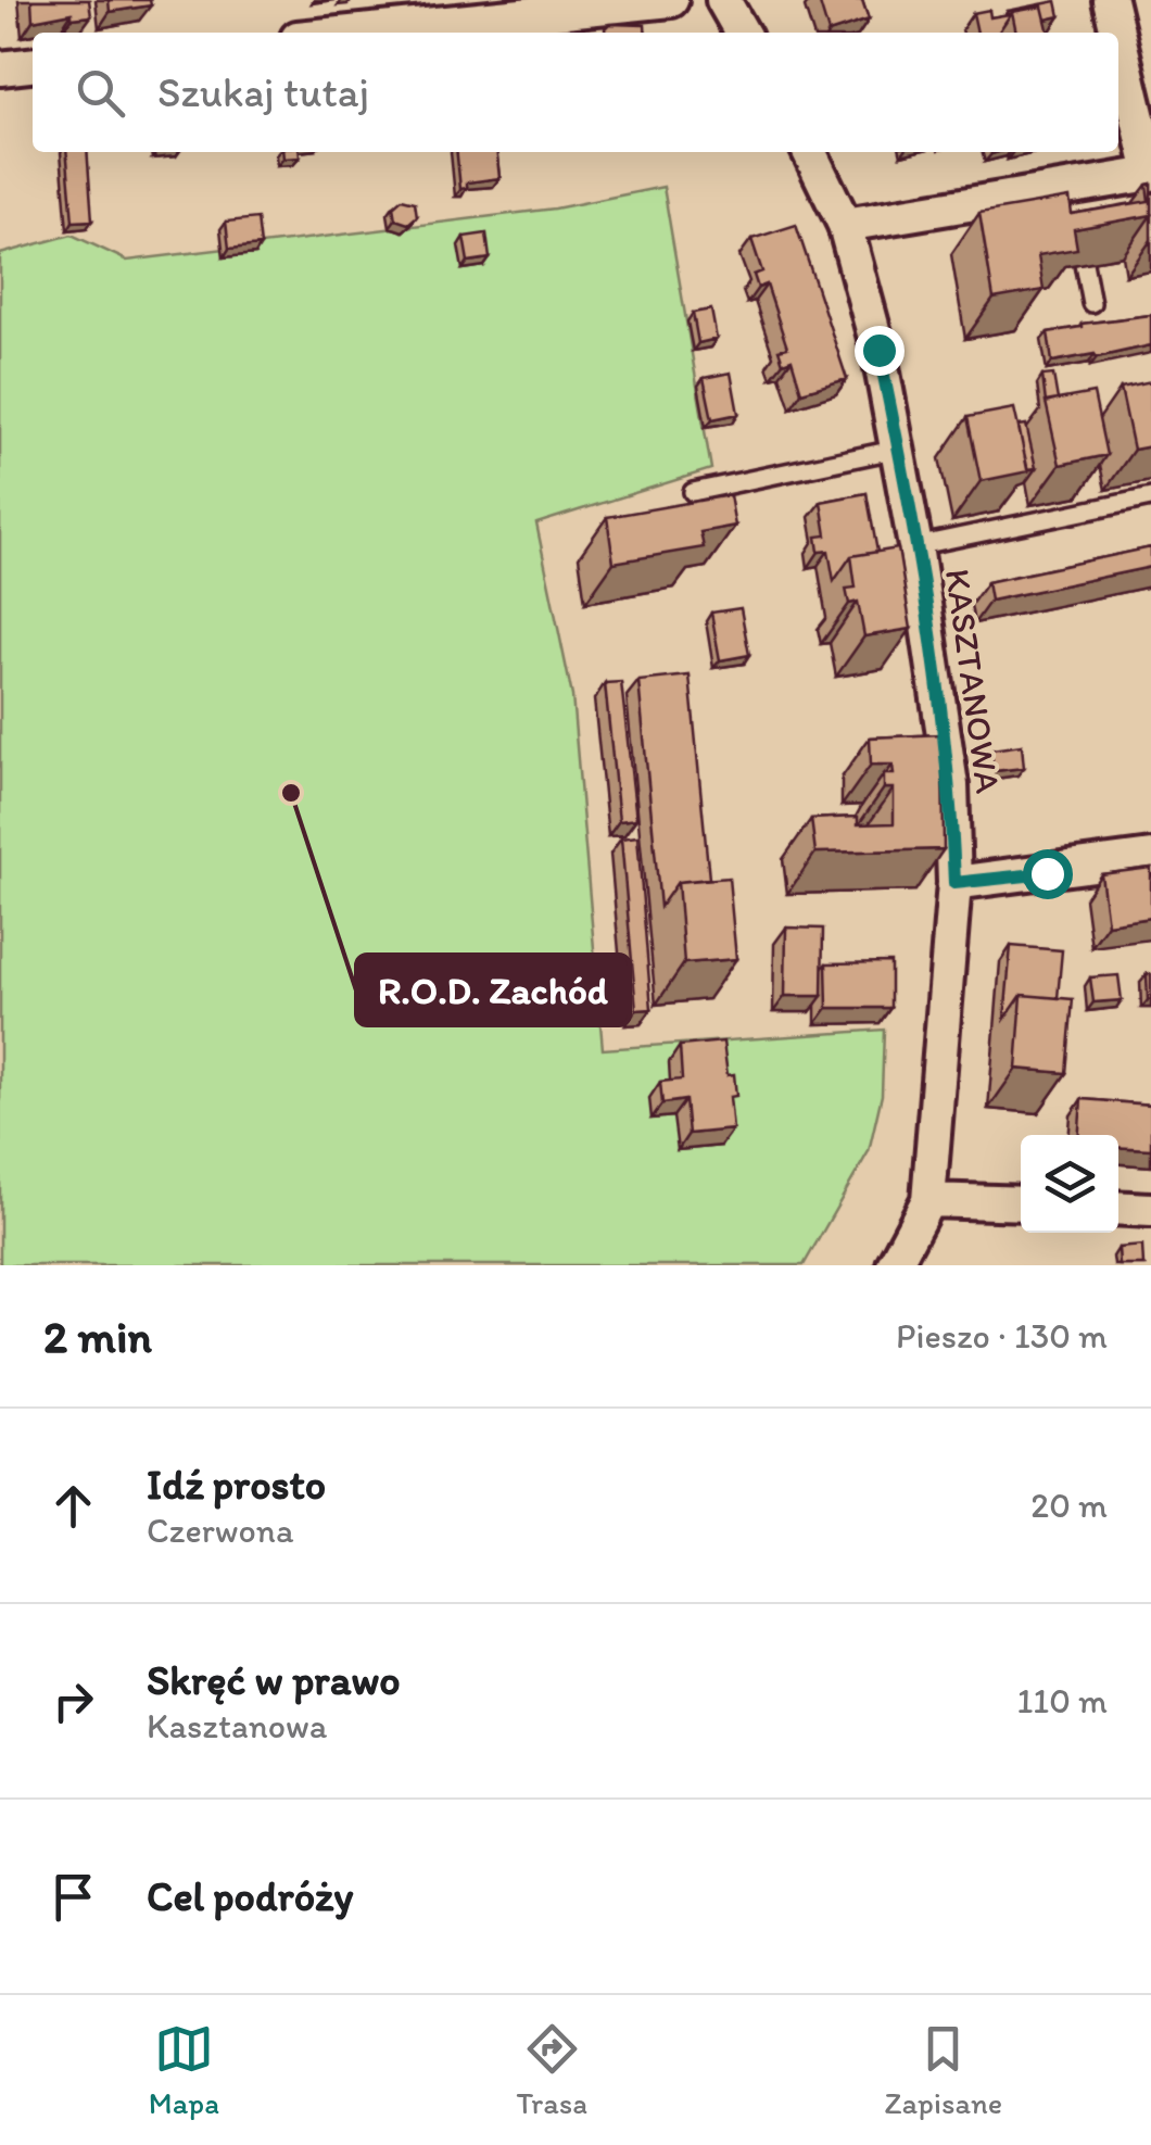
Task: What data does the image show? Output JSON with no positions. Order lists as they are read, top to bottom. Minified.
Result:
{"streets":{"street":["KASZTANOWA"]},"places":["R.O.D. Zachód"],"page":{"search":"Szukaj tutaj","heading":["2 min","Pieszo · 130 m"],"list":[["Idź prosto","Czerwona","20 m"],["Skręć w prawo","Kasztanowa","110 m"],"Cel podróży"],"nav":["Mapa","Trasa","Zapisane"]}}
